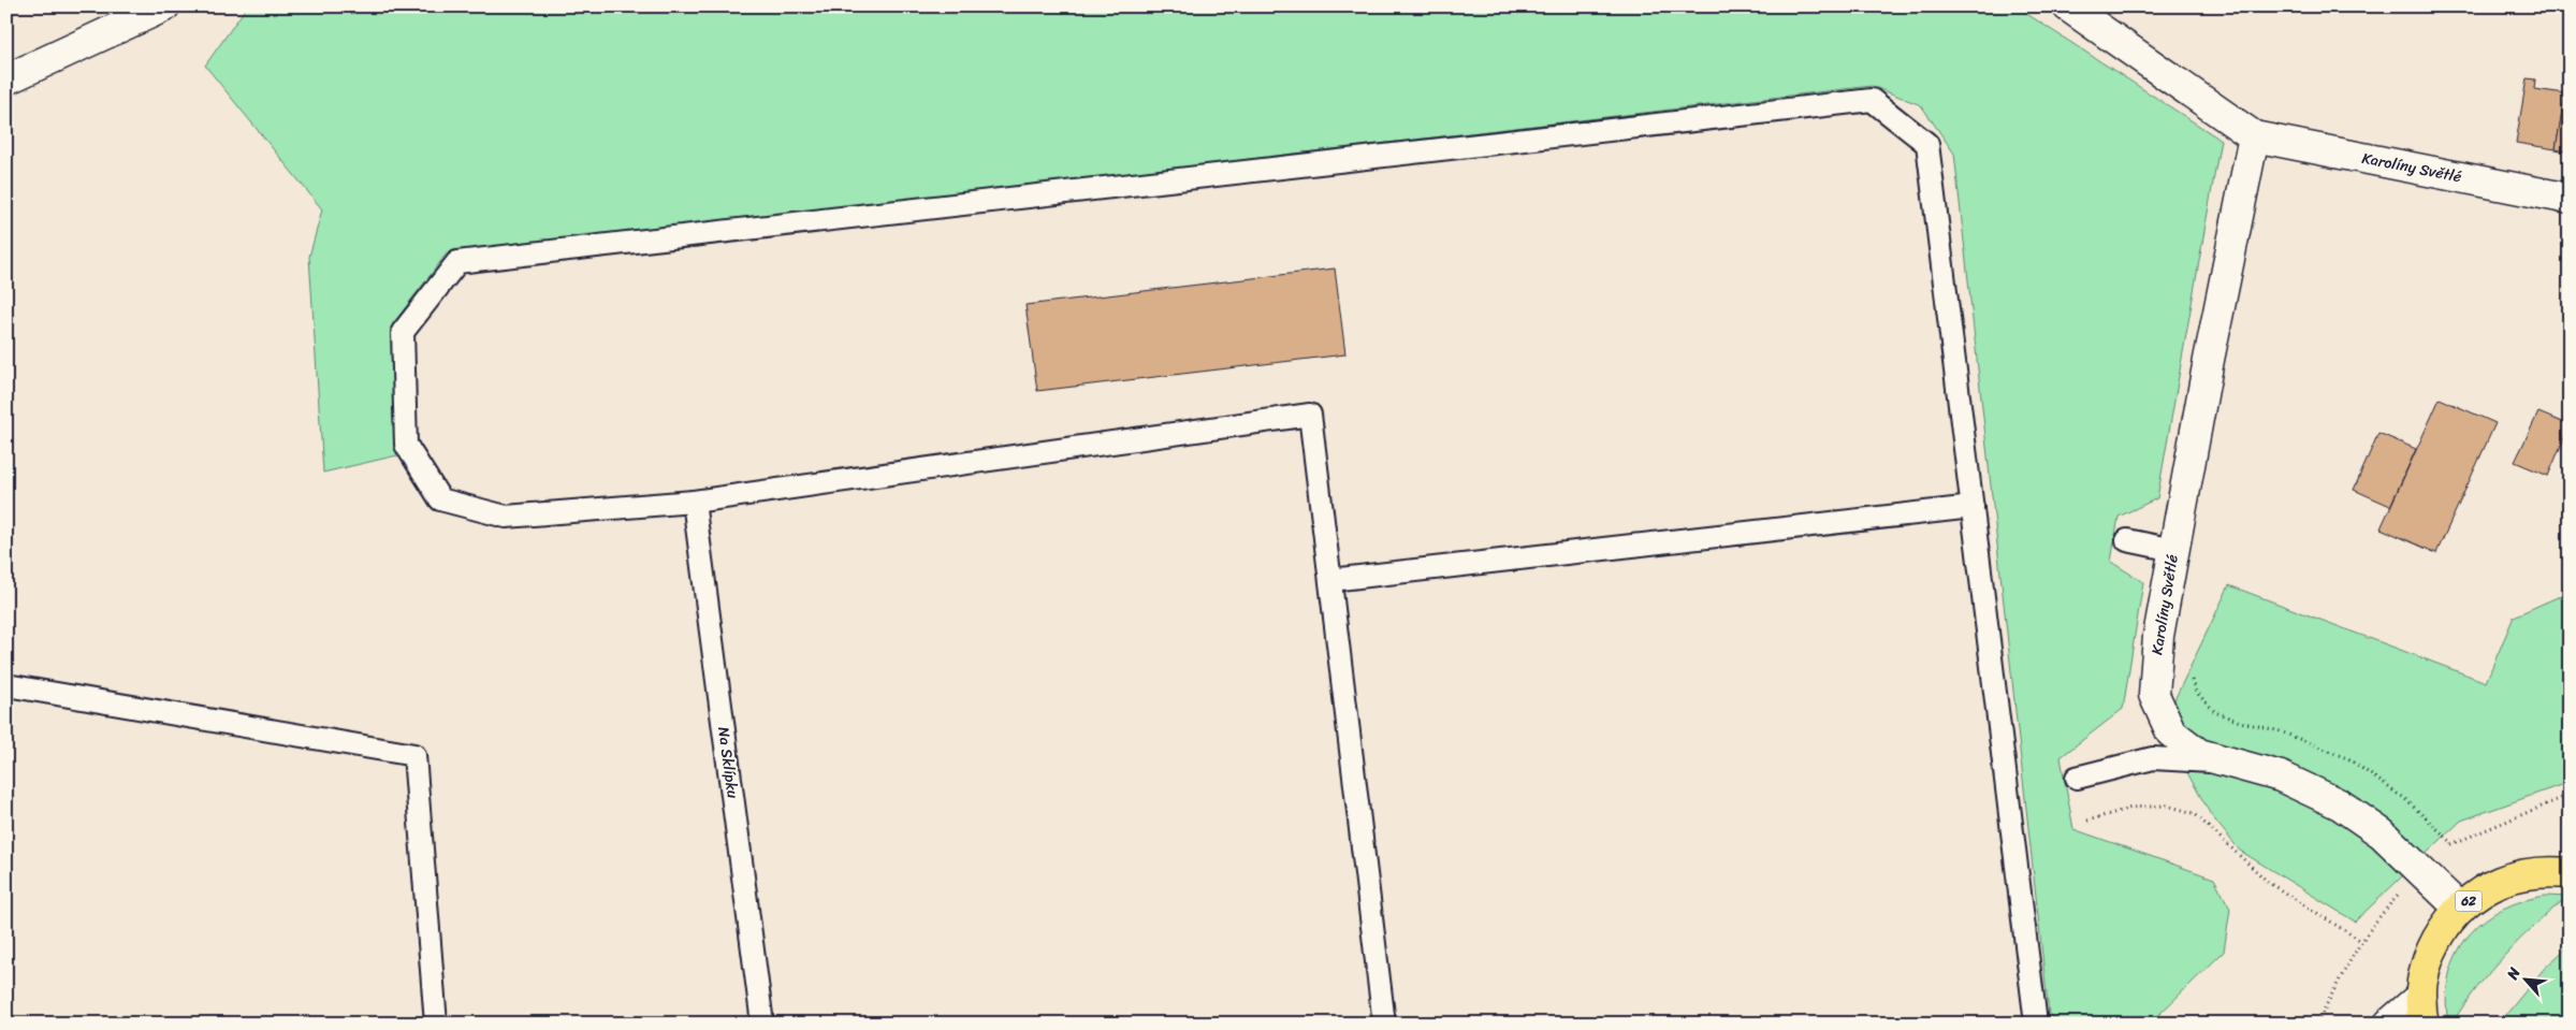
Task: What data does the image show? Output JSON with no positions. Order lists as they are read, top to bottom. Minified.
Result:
{"streets":{"main road":["62"],"street":["Karolíny Světlé"],"lane":["Na Sklípku"]},"crossings":[["Karolíny Světlé","62"]],"north":"top left"}
